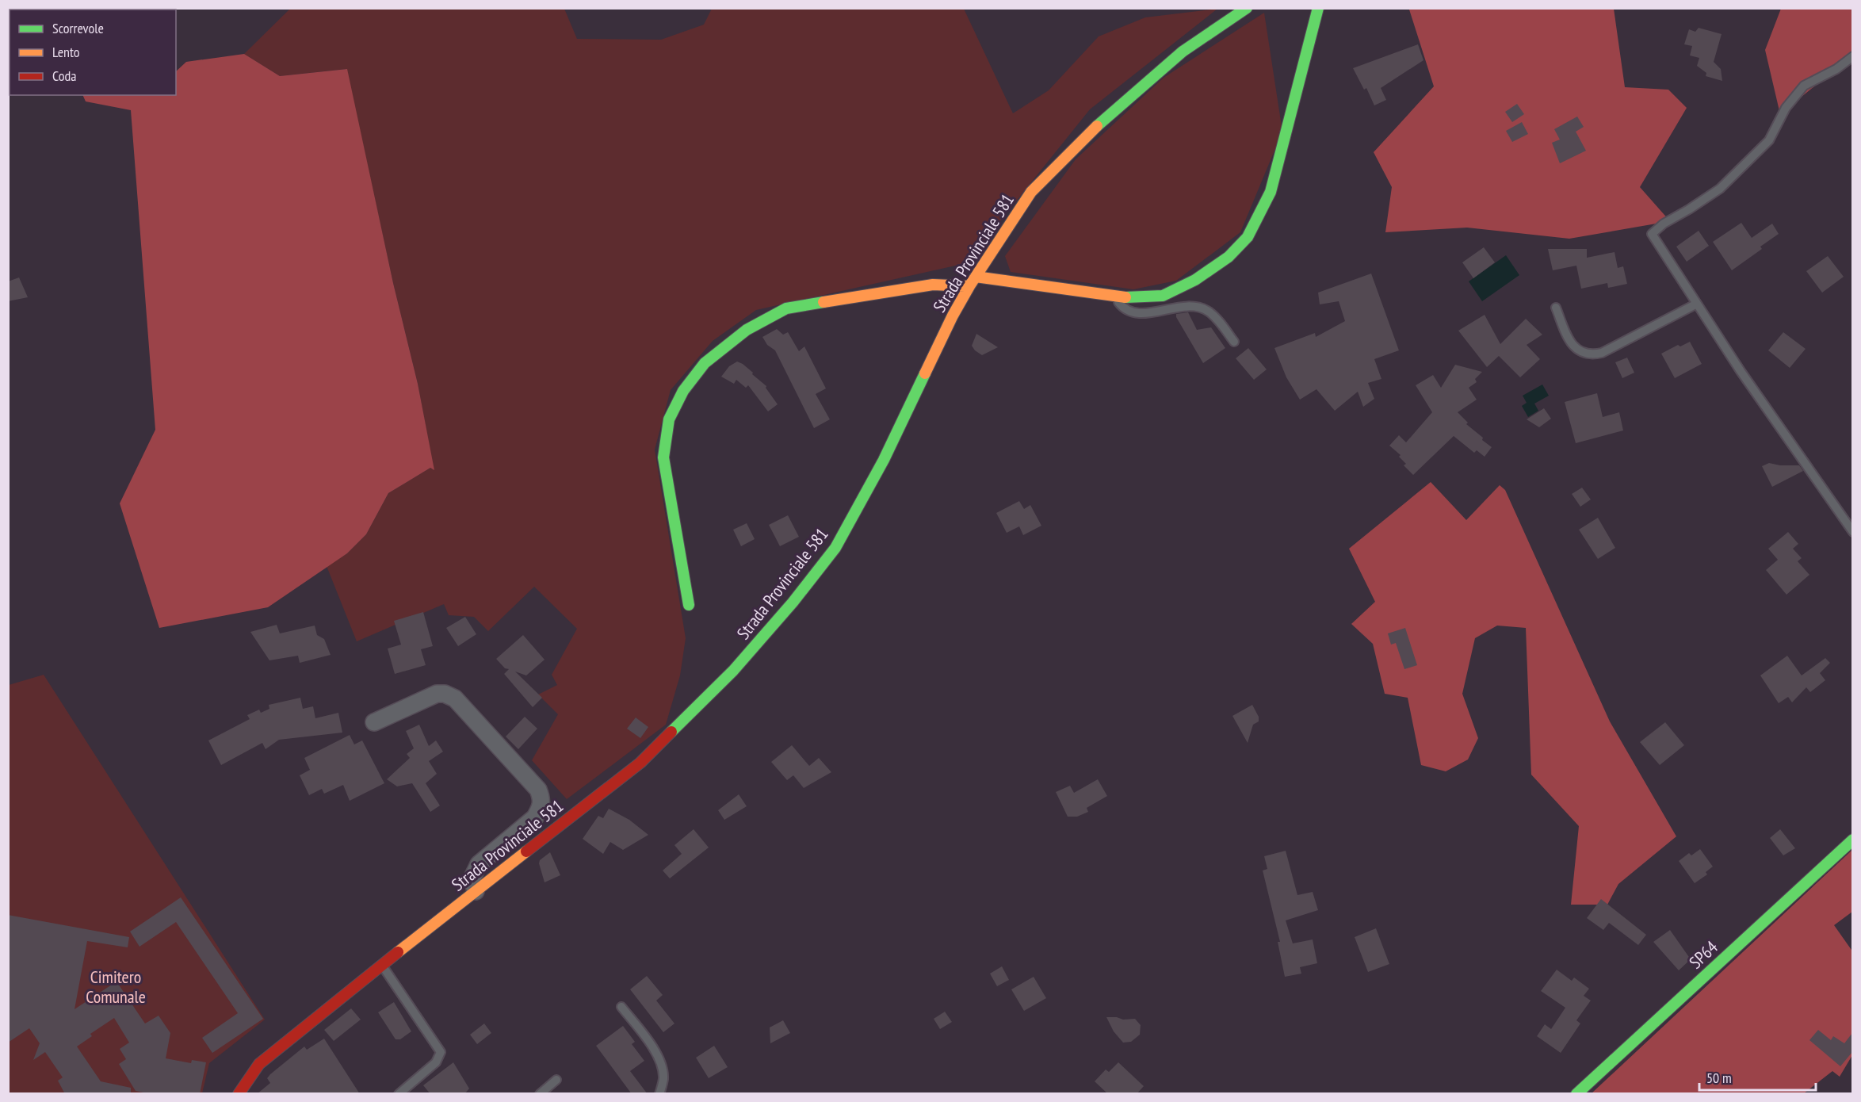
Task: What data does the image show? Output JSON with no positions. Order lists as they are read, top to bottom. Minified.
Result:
{"streets":{"main road":["Strada Provinciale 581","SP64"]},"parks":["Cimitero Comunale"],"legend":["Scorrevole","Lento","Coda"],"scale_bar":"50 m"}
